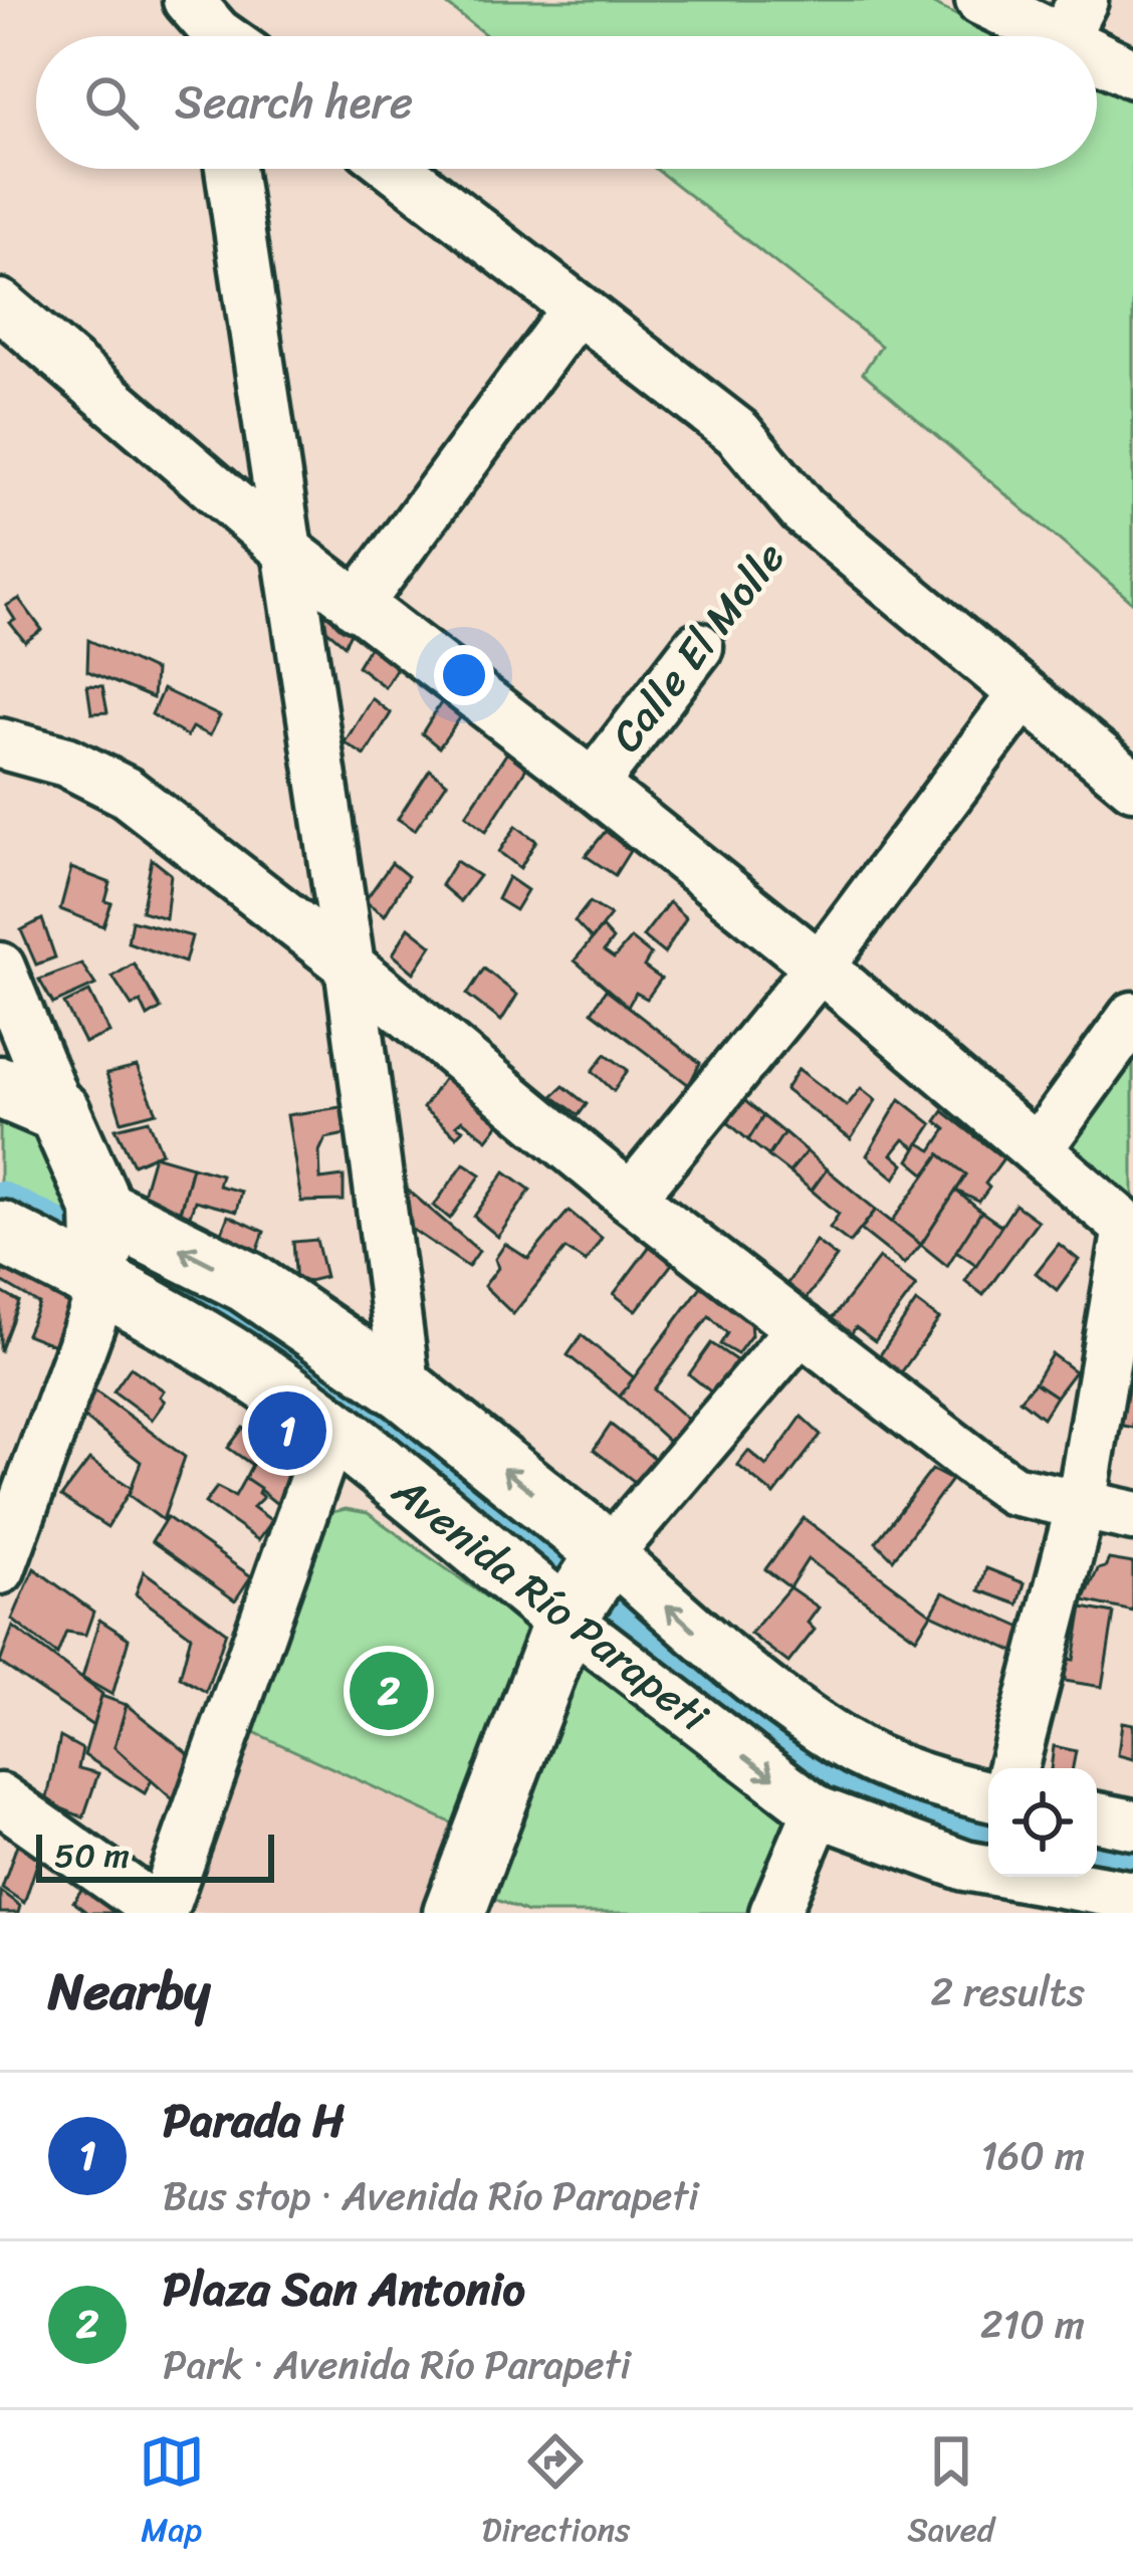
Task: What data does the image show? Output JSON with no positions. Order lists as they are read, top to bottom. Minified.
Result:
{"streets":{"main road":["Avenida Río Parapeti"],"street":["Calle El Molle"]},"scale_bar":"50 m","page":{"search":"Search here","pins":["1","2"],"scale":"50 m","heading":["Nearby","2 results"],"list":[{"mark":"1","name":"Parada H","note":"Bus stop · Avenida Río Parapeti","value":"160 m"},{"mark":"2","name":"Plaza San Antonio","note":"Park · Avenida Río Parapeti","value":"210 m"}],"nav":["Map","Directions","Saved"]}}
